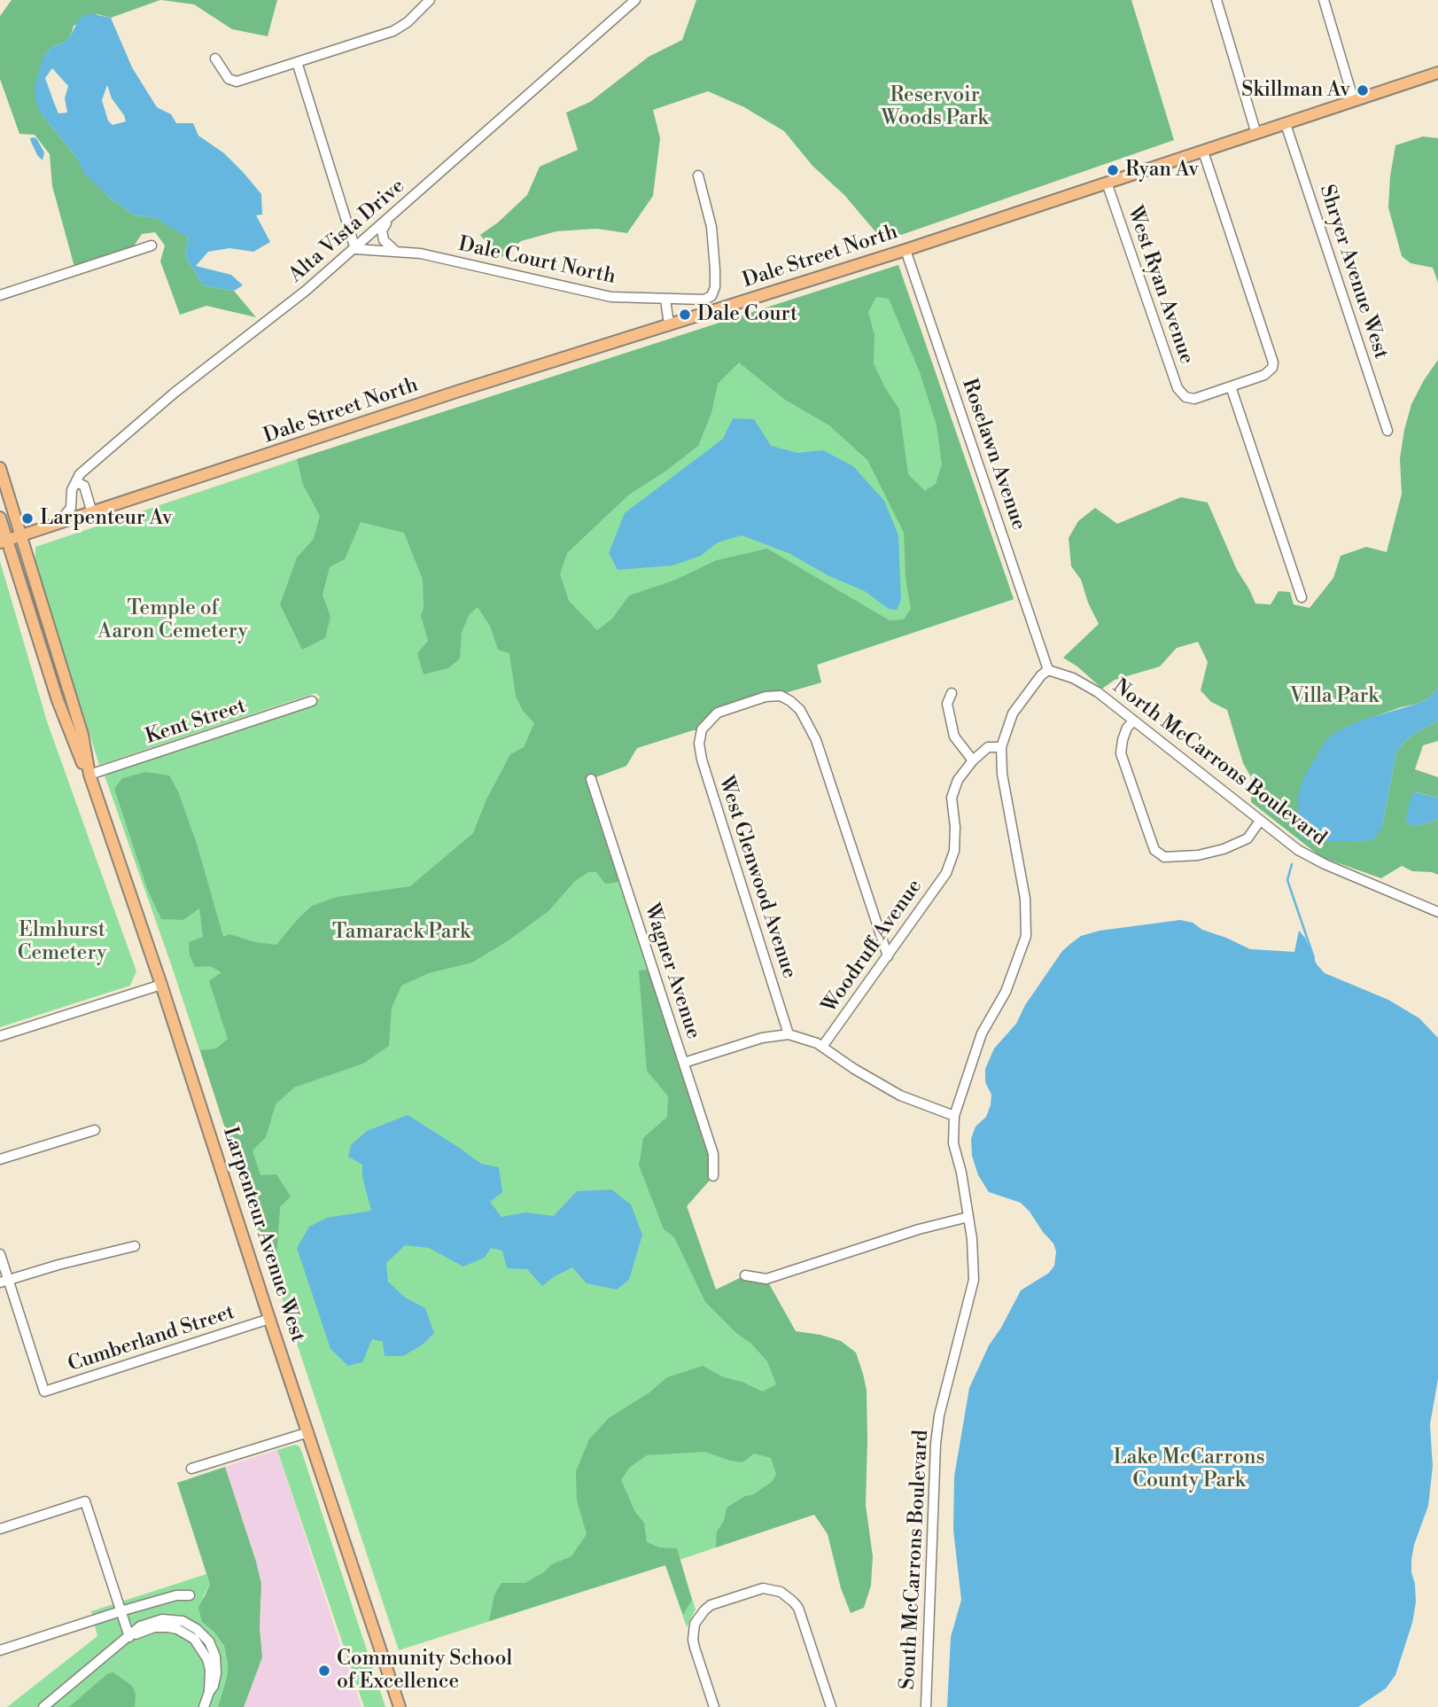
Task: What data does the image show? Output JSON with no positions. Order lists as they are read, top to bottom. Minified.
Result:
{"streets":{"main road":["Dale Street North","Larpenteur Avenue West"],"street":["Alta Vista Drive","Dale Court North","Shryer Avenue West","West Ryan Avenue","Roselawn Avenue","Kent Street","North McCarrons Boulevard","West Glenwood Avenue","Woodruff Avenue","Wagner Avenue","Cumberland Street","South McCarrons Boulevard"]},"crossings":[["Alta Vista Drive","Dale Street North"],["Alta Vista Drive","Dale Court North"],["Dale Street North","Shryer Avenue West"],["Dale Street North","West Ryan Avenue"],["Dale Street North","Roselawn Avenue"],["Dale Street North","Larpenteur Avenue West"],["Roselawn Avenue","North McCarrons Boulevard"],["Roselawn Avenue","South McCarrons Boulevard"],["Kent Street","Larpenteur Avenue West"],["North McCarrons Boulevard","South McCarrons Boulevard"],["West Glenwood Avenue","Woodruff Avenue"],["Woodruff Avenue","South McCarrons Boulevard"],["Larpenteur Avenue West","Cumberland Street"]],"parks":["Reservoir Woods Park","Temple of Aaron Cemetery","Villa Park","Elmhurst Cemetery","Tamarack Park","Lake McCarrons County Park"],"places":["Skillman Av","Ryan Av","Dale Court","Larpenteur Av","Community School of Excellence"]}
